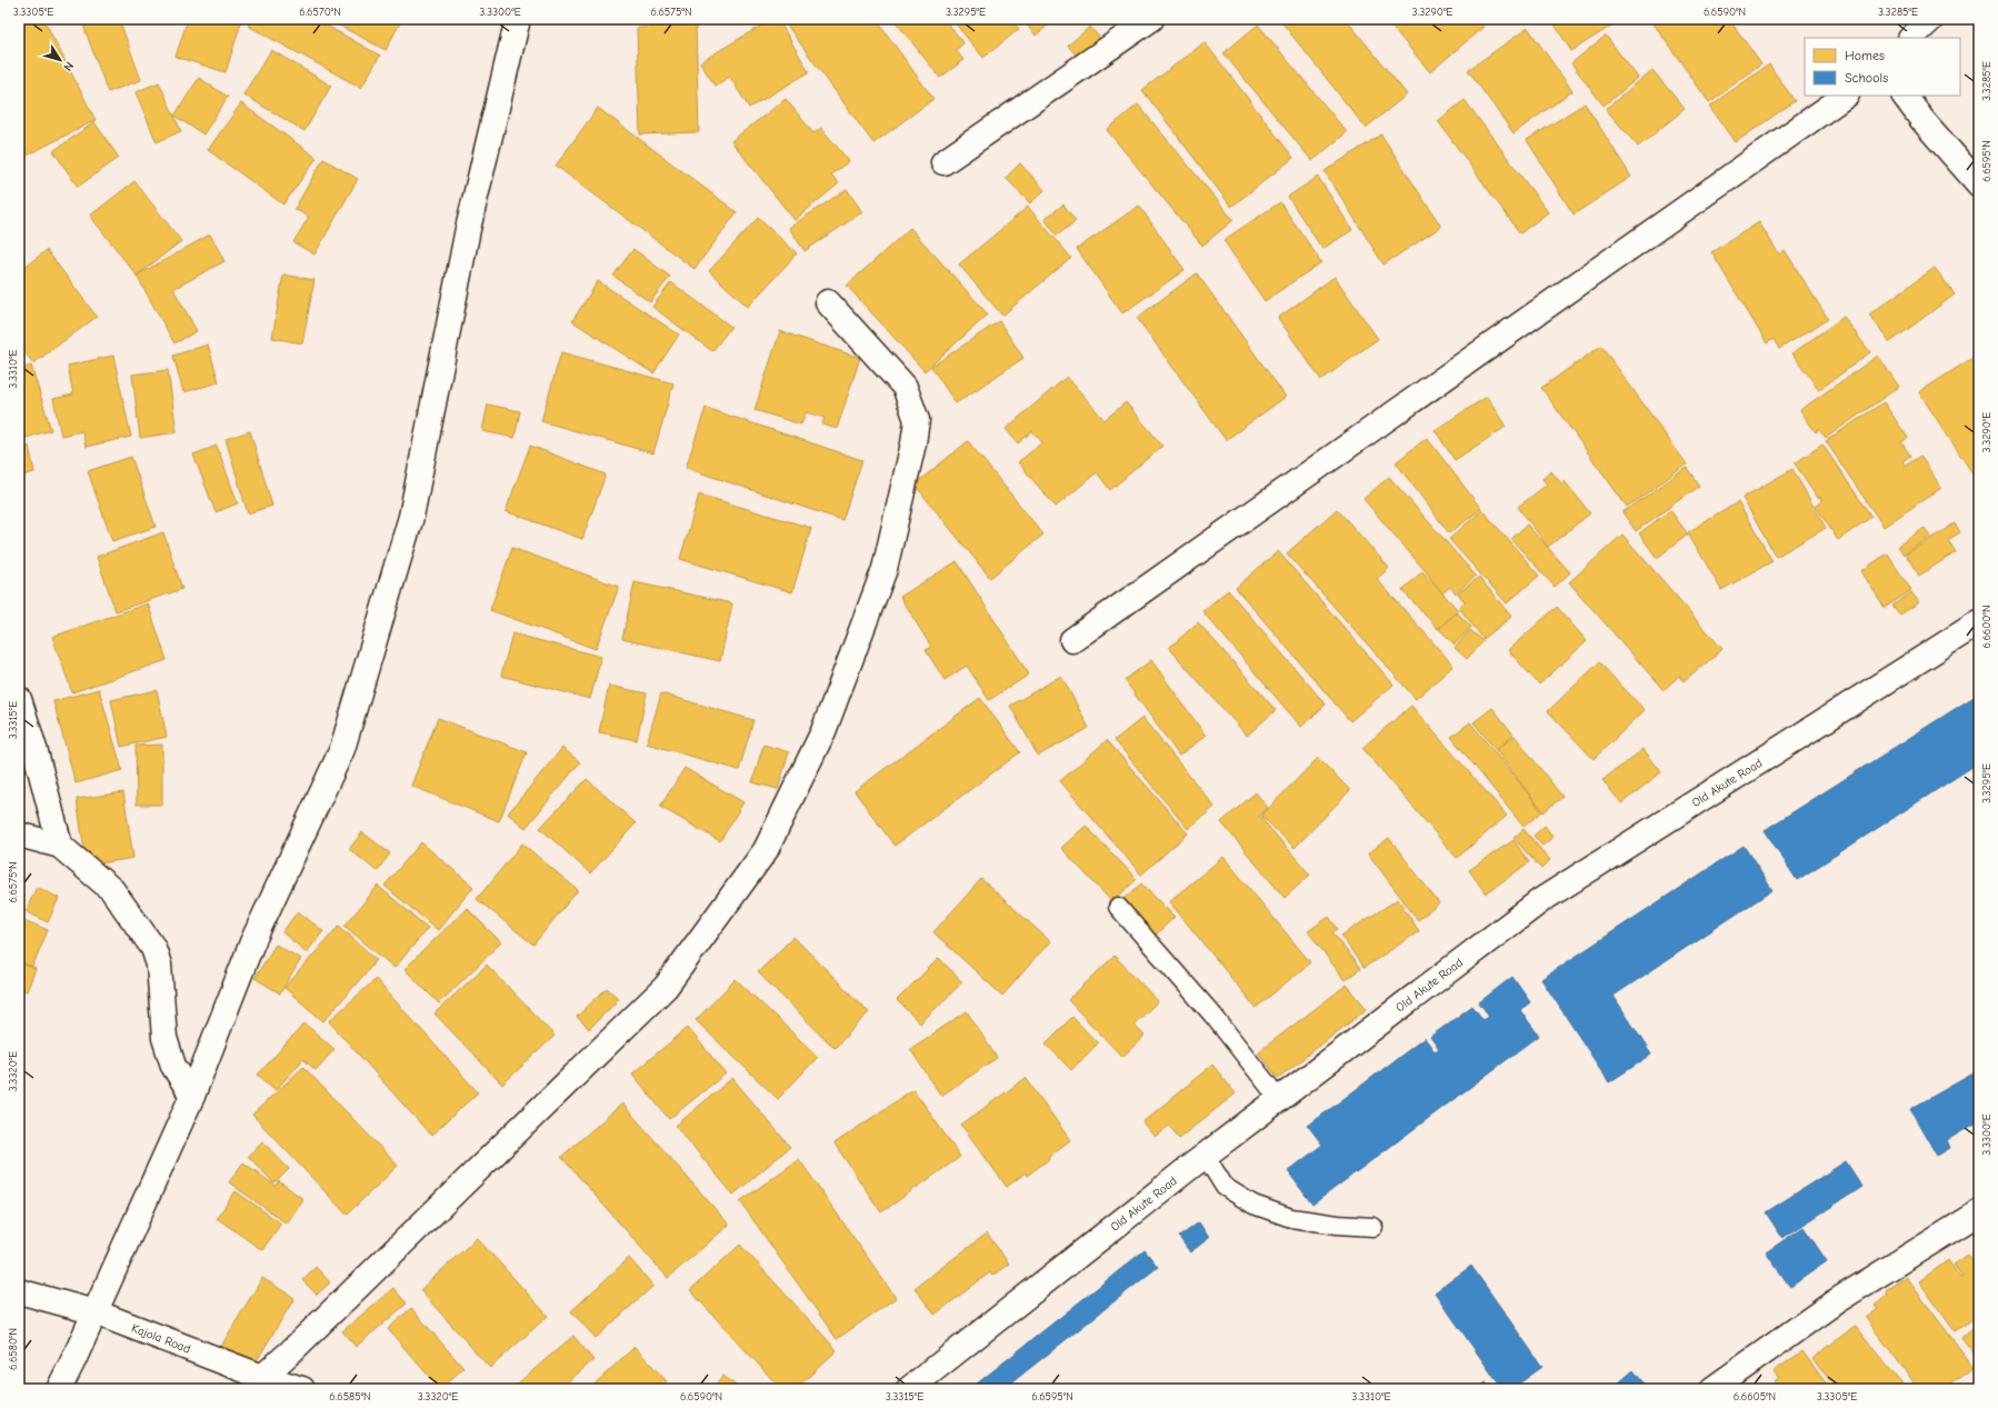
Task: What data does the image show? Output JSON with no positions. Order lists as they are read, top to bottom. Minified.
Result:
{"streets":{"street":["Old Akute Road","Kajola Road"]},"legend":["Homes","Schools"],"north":"bottom right","coordinates":["3.3305°E","6.6570°N","3.3300°E","6.6575°N","3.3295°E","3.3290°E","6.6590°N","3.3285°E","6.6595°N","3.3310°E","6.6600°N","3.3315°E","3.3320°E","6.6580°N","6.6585°N","6.6605°N"]}
